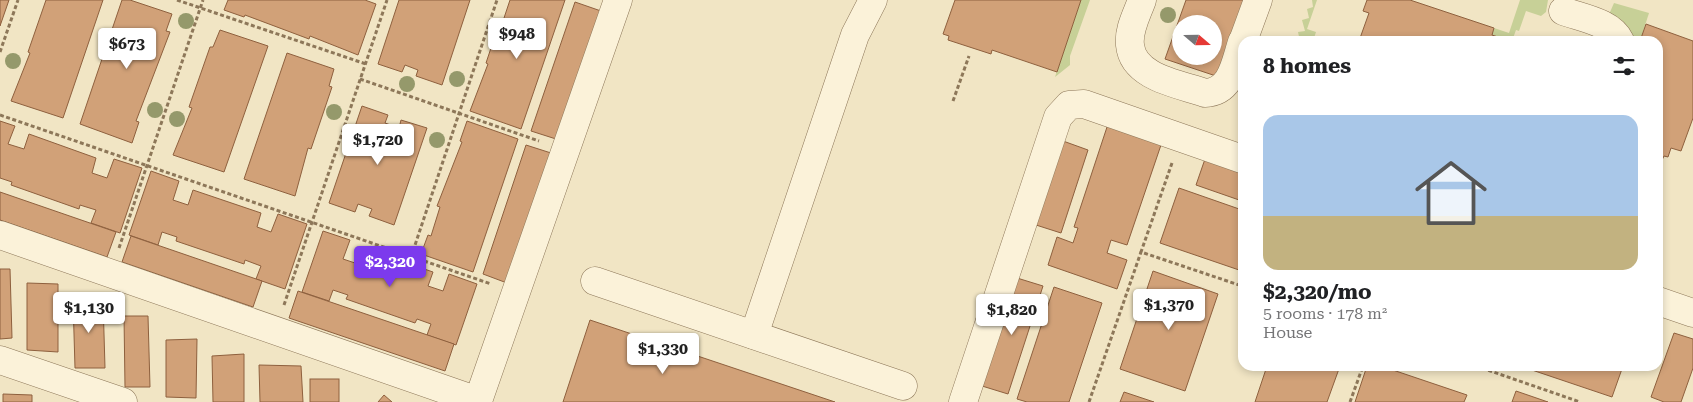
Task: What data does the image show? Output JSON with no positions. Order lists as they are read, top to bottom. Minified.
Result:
{"north":"right","page":{"price":["$948","$673","$1,720","$2,320","$1,370","$1,130","$1,820","$1,330"],"heading":"8 homes","list":[{"name":"$2,320/mo","note":"5 rooms · 178 m² · House"}]}}
